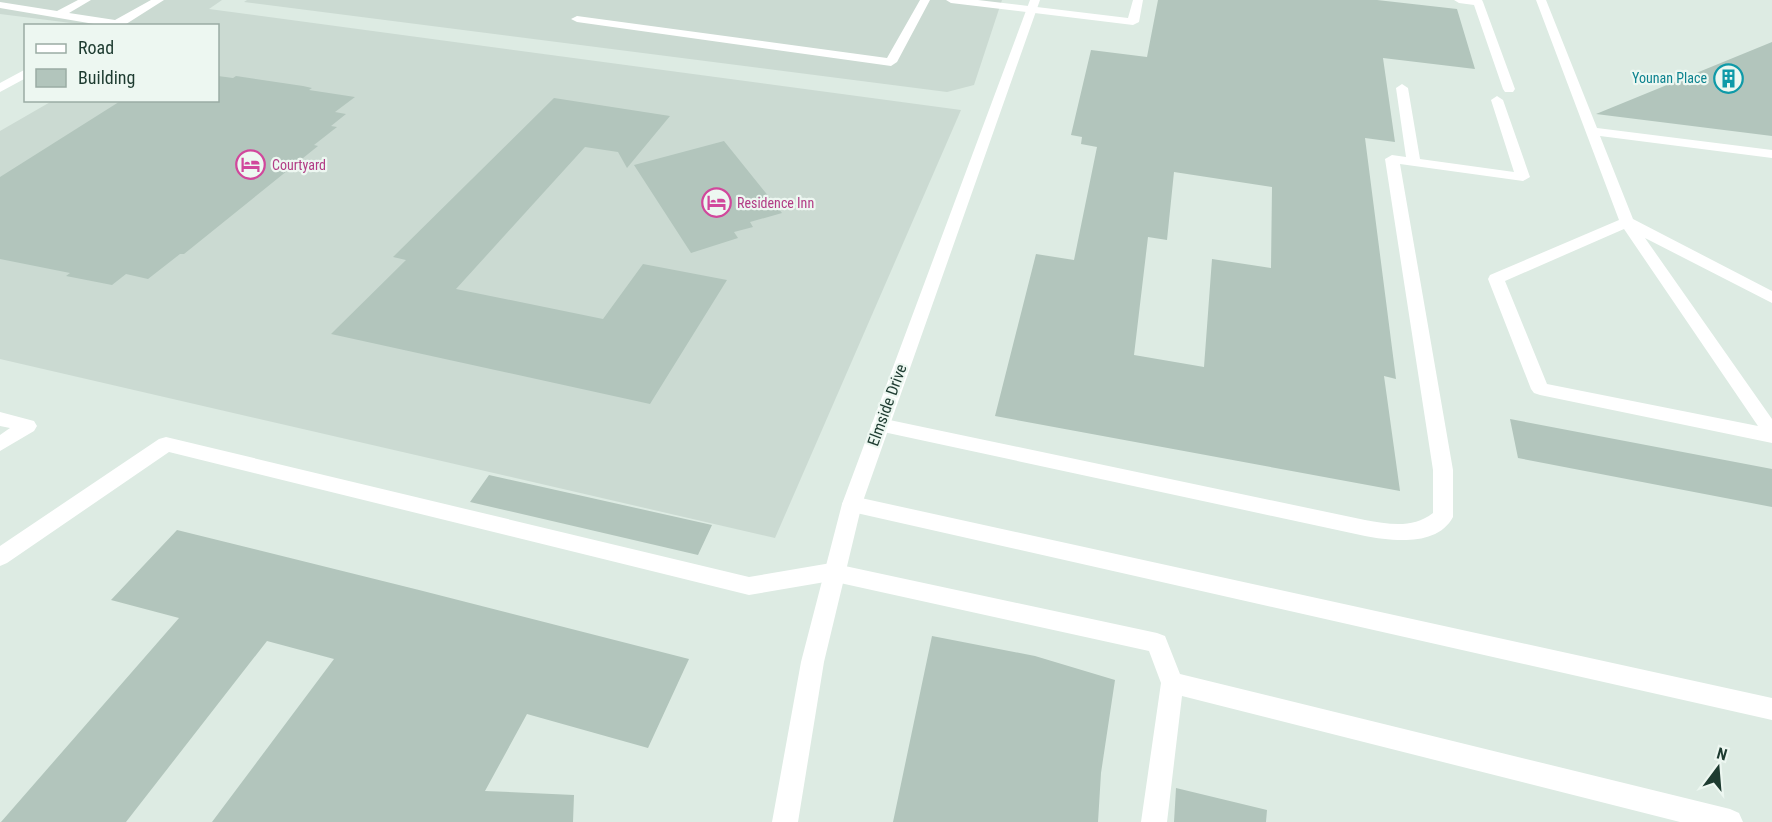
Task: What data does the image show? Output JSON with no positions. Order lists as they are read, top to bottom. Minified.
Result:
{"streets":{"street":["Elmside Drive"]},"places":{"building":["Younan Place"],"hotel":["Courtyard","Residence Inn"]},"legend":["Road","Building"],"north":"top"}
